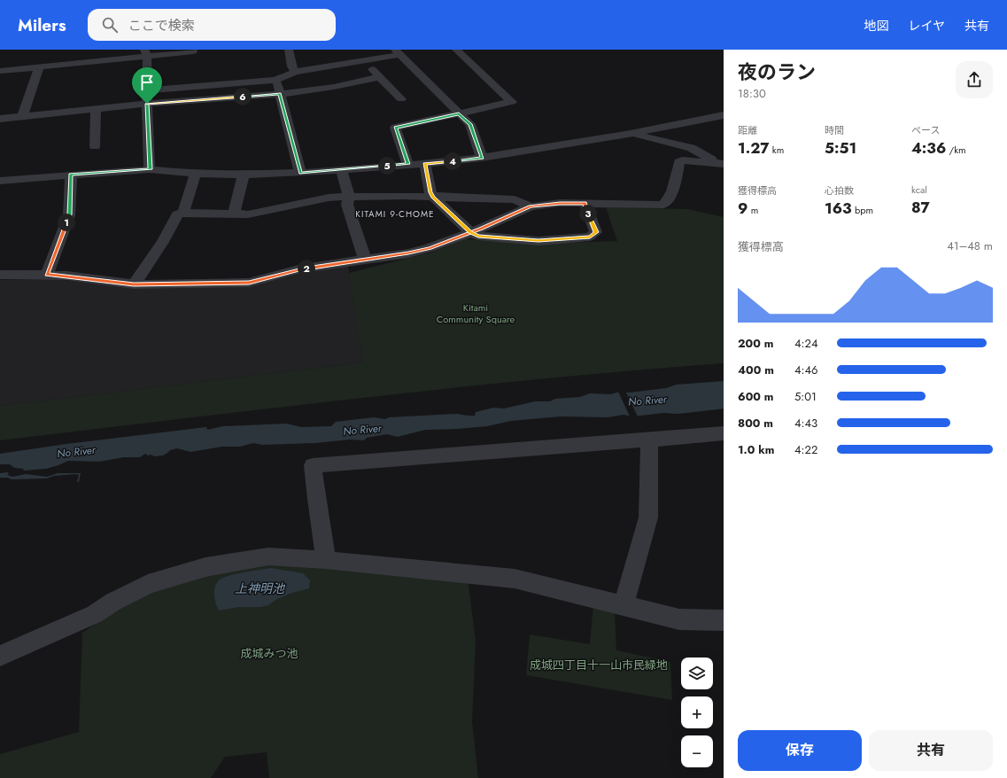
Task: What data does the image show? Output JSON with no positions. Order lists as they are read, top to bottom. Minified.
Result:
{"districts":["KITAMI 9-CHOME"],"water":["No River","上神明池"],"parks":["Kitami Community Square","成城みつ池","成城四丁目十一山市民緑地"],"page":{"header":"Milers","search":"ここで検索","nav":["地図","レイヤ","共有"],"heading":["夜のラン","18:30"],"pins":["6","4","5","3","1","2"],"stats":[["距離","1.27 km"],["時間","5:51"],["ペース","4:36 /km"],["獲得標高","9 m"],["心拍数","163 bpm"],["kcal","87"]],"chart":["獲得標高","41–48 m"],"list":[{"name":"200 m","note":"4:24"},{"name":"400 m","note":"4:46"},{"name":"600 m","note":"5:01"},{"name":"800 m","note":"4:43"},{"name":"1.0 km","note":"4:22"}],"map_buttons":["+","−"],"buttons":["保存","共有"]}}
